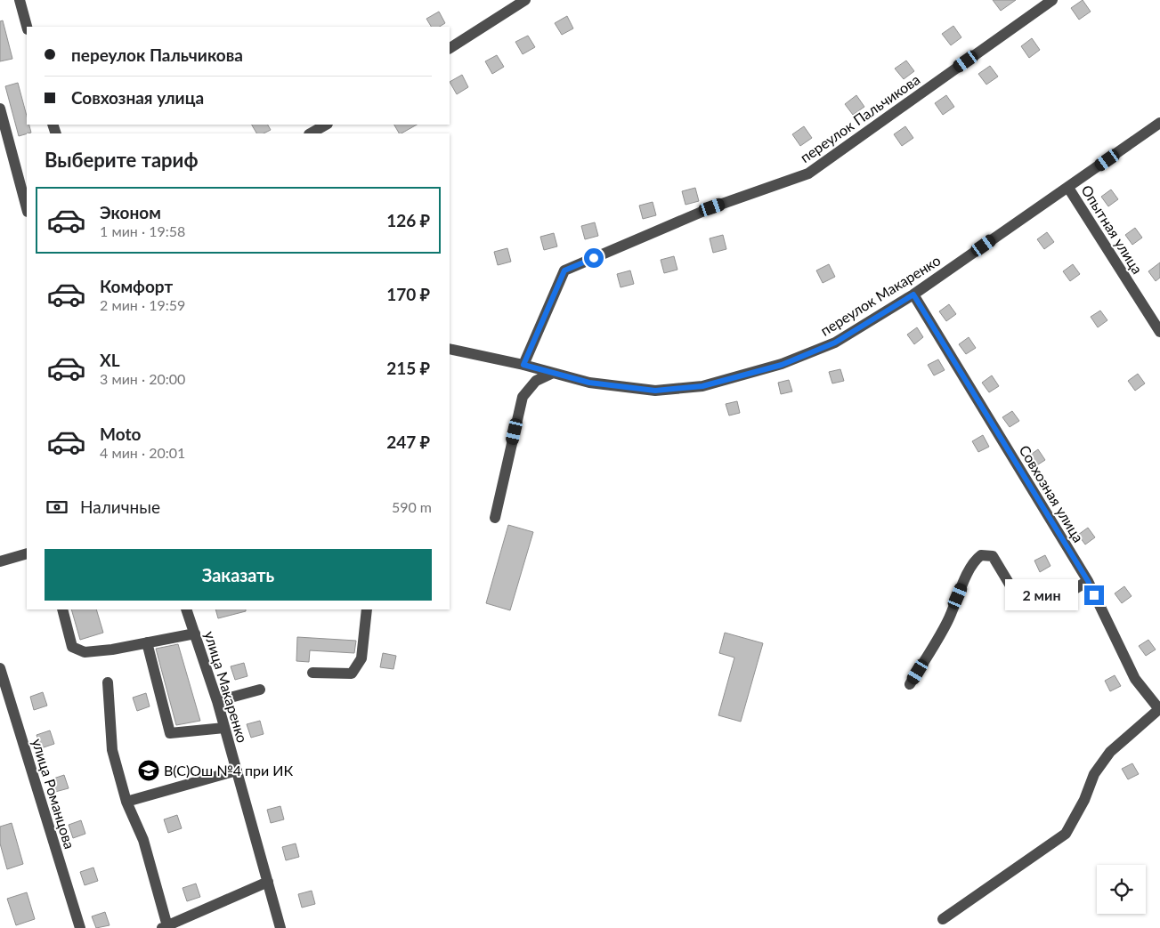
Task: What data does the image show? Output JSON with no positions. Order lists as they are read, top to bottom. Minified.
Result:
{"streets":{"street":["переулок Пальчикова","Опытная улица","переулок Макаренко","Совхозная улица","улица Макаренко","улица Романцова"]},"crossings":[["переулок Пальчикова","переулок Макаренко"],["Опытная улица","переулок Макаренко"],["переулок Макаренко","Совхозная улица"]],"places":{"school or university":["В(С)Ош №4 при ИК"]},"page":{"banner":["переулок Пальчикова","Совхозная улица"],"heading":"Выберите тариф","list":[{"name":"Эконом","note":"1 мин · 19:58","value":"126 ₽"},{"name":"Комфорт","note":"2 мин · 19:59","value":"170 ₽"},{"name":"XL","note":"3 мин · 20:00","value":"215 ₽"},{"name":"Moto","note":"4 мин · 20:01","value":"247 ₽"}],"pay":["Наличные","590 m"],"buttons":"Заказать","bubble":"2 мин"}}
